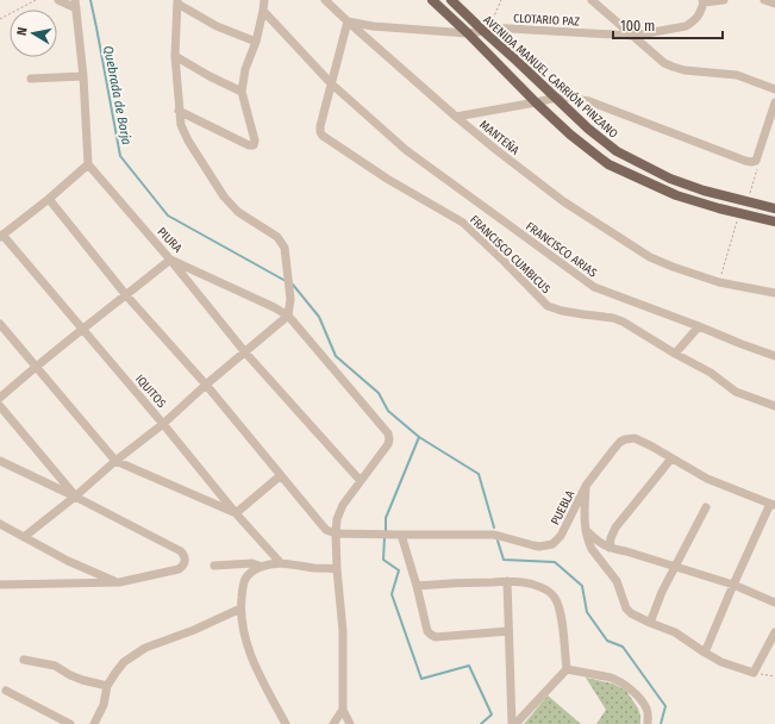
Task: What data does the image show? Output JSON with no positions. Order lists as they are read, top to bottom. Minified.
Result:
{"streets":{"main road":["AVENIDA MANUEL CARRIÓN PINZANO"],"street":["CLOTARIO PAZ","MANTEÑA","PIURA","FRANCISCO ARIAS","FRANCISCO CUMBICUS","IQUITOS","PUEBLA"]},"crossings":[["CLOTARIO PAZ","AVENIDA MANUEL CARRIÓN PINZANO"],["CLOTARIO PAZ","MANTEÑA"],["FRANCISCO ARIAS","FRANCISCO CUMBICUS"]],"water":["Quebrada de Borja"],"scale_bar":"100 m","north":"left"}
